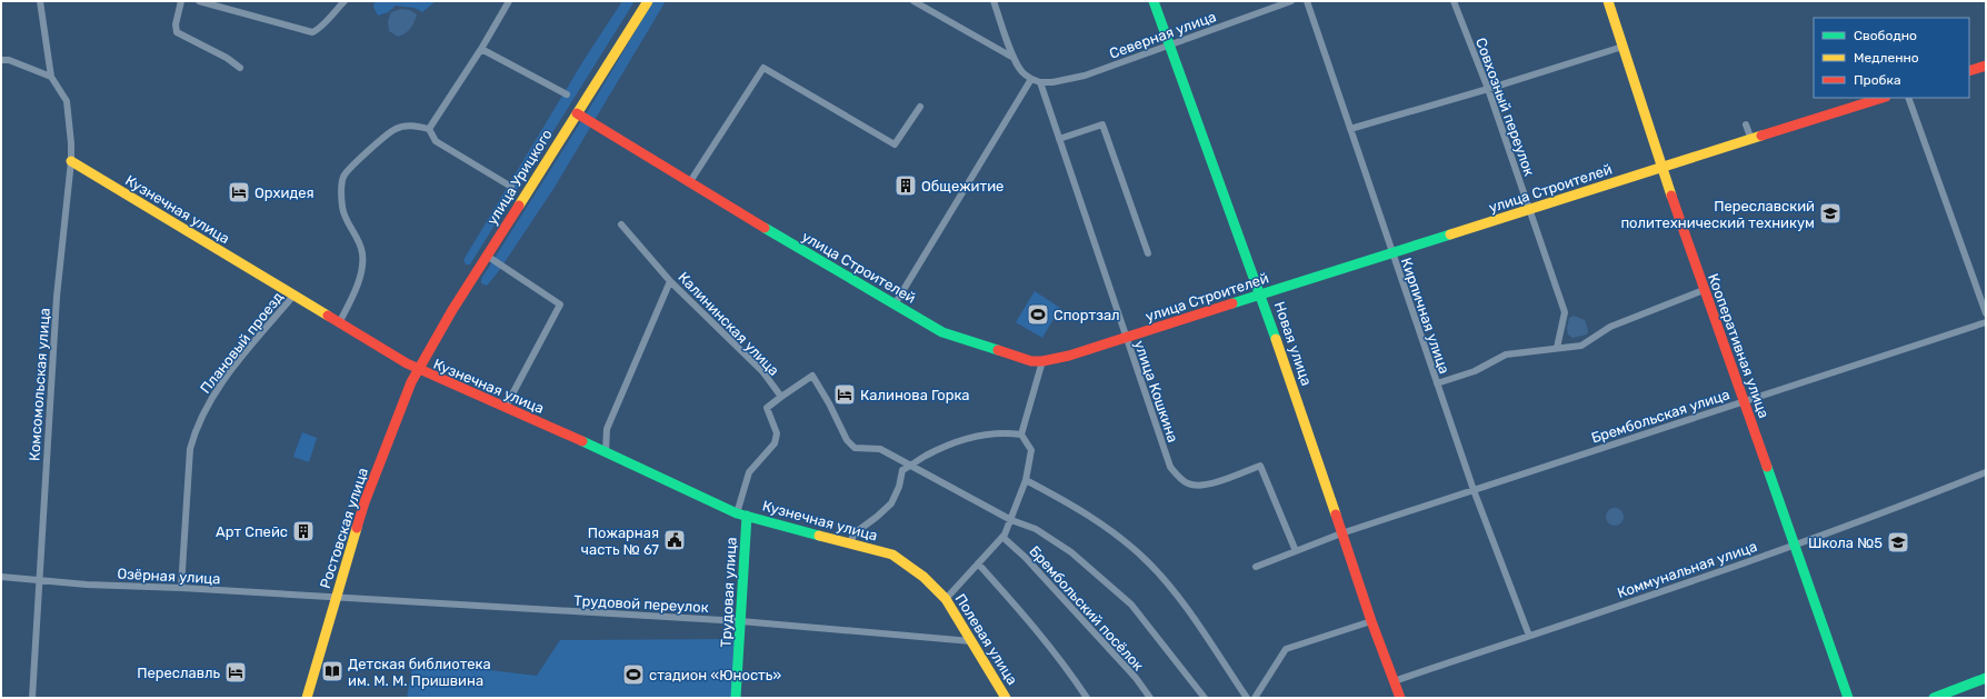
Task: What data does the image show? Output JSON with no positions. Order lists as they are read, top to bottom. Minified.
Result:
{"streets":{"street":["Северная улица","Совхозный переулок","улица Урицкого","улица Строителей","Кузнечная улица","Кирпичная улица","Калининская улица","Плановый проезд","Новая улица","Кооперативная улица","Комсомольская улица","улица Кошкина","Брембольская улица","Ростовская улица","Коммунальная улица","Озёрная улица","Трудовая улица","Трудовой переулок","Брембольский посёлок","Полевая улица"]},"crossings":[["Северная улица","Новая улица"],["Северная улица","улица Кошкина"],["Совхозный переулок","улица Строителей"],["улица Урицкого","улица Строителей"],["улица Урицкого","Кузнечная улица"],["улица Урицкого","Ростовская улица"],["улица Строителей","Кирпичная улица"],["улица Строителей","Новая улица"],["улица Строителей","Кооперативная улица"],["улица Строителей","улица Кошкина"],["Кузнечная улица","Калининская улица"],["Кузнечная улица","Плановый проезд"],["Кузнечная улица","Комсомольская улица"],["Кузнечная улица","Ростовская улица"],["Кузнечная улица","Трудовая улица"],["Кузнечная улица","Полевая улица"],["Кирпичная улица","Брембольская улица"],["Кирпичная улица","Коммунальная улица"],["Калининская улица","Трудовая улица"],["Плановый проезд","Озёрная улица"],["Новая улица","Брембольская улица"],["Новая улица","Коммунальная улица"],["Кооперативная улица","Брембольская улица"],["Кооперативная улица","Коммунальная улица"],["Комсомольская улица","Озёрная улица"],["улица Кошкина","Брембольская улица"],["Ростовская улица","Озёрная улица"],["Ростовская улица","Трудовой переулок"],["Озёрная улица","Трудовой переулок"],["Трудовая улица","Трудовой переулок"],["Трудовой переулок","Полевая улица"]],"places":{"building":["Общежитие","Арт Спейс"],"hotel":["Орхидея","Калинова Горка","Переславль"],"school or university":["Переславский политехнический техникум","Школа №5"],"sports":["Спортзал","стадион «Юность»"],"public building":["Пожарная часть № 67"],"library":["Детская библиотека им. М. М. Пришвина"]},"legend":["Свободно","Медленно","Пробка"]}
